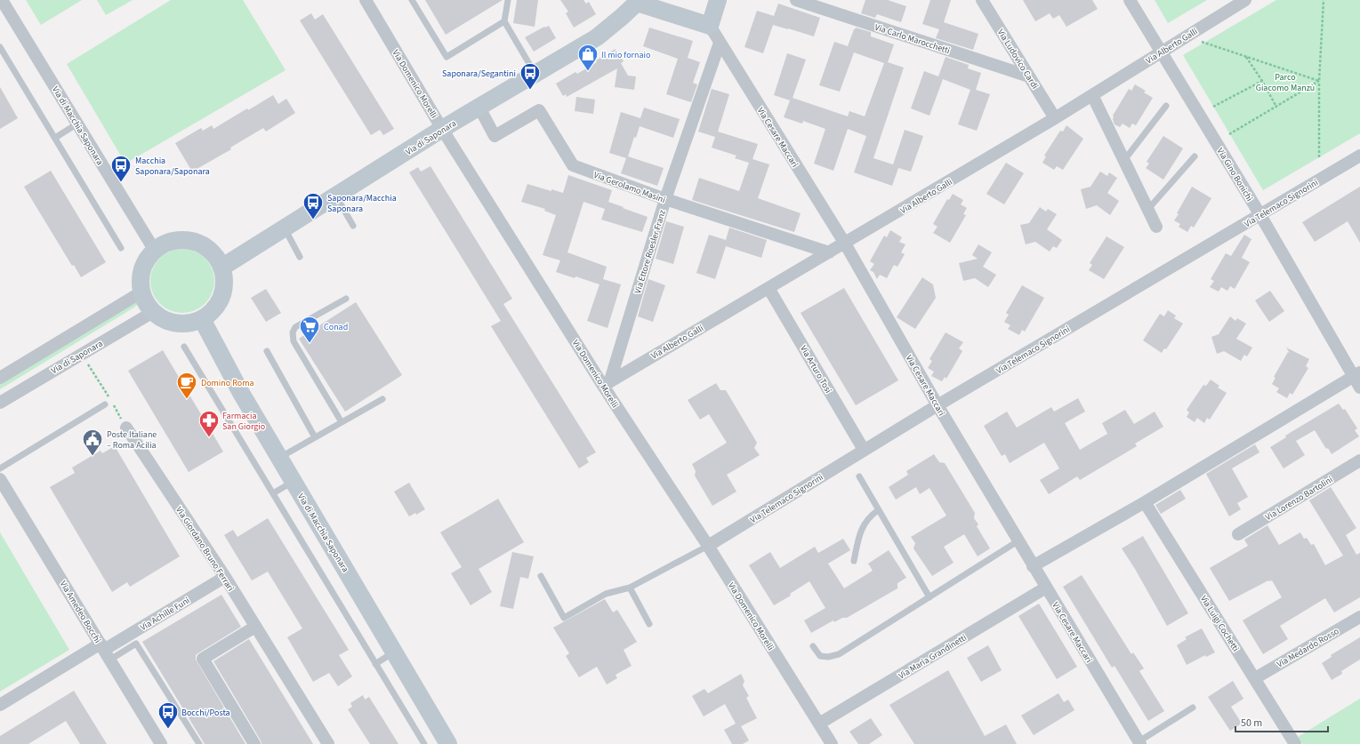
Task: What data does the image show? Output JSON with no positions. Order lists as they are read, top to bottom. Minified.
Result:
{"streets":{"street":["Via Carlo Marocchetti","Via Alberto Galli","Via Ludovico Cardi","Via Domenico Morelli","Via di Macchia Saponara","Via di Saponara","Via Cesare Maccari","Via Gino Bonichi","Via Gerolamo Masini","Via Telemaco Signorini","Via Ettore Roesler Franz","Via Arturo Tosi","Via Lorenzo Bartolini","Via Giordano Bruno Ferrari","Via Amedeo Bocchi","Via Achille Funi","Via Luigi Cochetti","Via Medardo Rosso","Via Maria Grandinetti"]},"crossings":[["Via Carlo Marocchetti","Via Ludovico Cardi"],["Via Alberto Galli","Via Ludovico Cardi"],["Via Alberto Galli","Via Domenico Morelli"],["Via Alberto Galli","Via Cesare Maccari"],["Via Alberto Galli","Via Gino Bonichi"],["Via Alberto Galli","Via Gerolamo Masini"],["Via Alberto Galli","Via Ettore Roesler Franz"],["Via Alberto Galli","Via Arturo Tosi"],["Via Domenico Morelli","Via di Saponara"],["Via Domenico Morelli","Via Telemaco Signorini"],["Via Domenico Morelli","Via Ettore Roesler Franz"],["Via Domenico Morelli","Via Maria Grandinetti"],["Via di Macchia Saponara","Via di Saponara"],["Via di Saponara","Via Gerolamo Masini"],["Via Cesare Maccari","Via Telemaco Signorini"],["Via Cesare Maccari","Via Ettore Roesler Franz"],["Via Cesare Maccari","Via Maria Grandinetti"],["Via Gino Bonichi","Via Telemaco Signorini"],["Via Gerolamo Masini","Via Ettore Roesler Franz"],["Via Telemaco Signorini","Via Arturo Tosi"],["Via Giordano Bruno Ferrari","Via Achille Funi"],["Via Amedeo Bocchi","Via Achille Funi"],["Via Luigi Cochetti","Via Medardo Rosso"]],"parks":["Parco Giacomo Manzù"],"places":{"shop":["Il mio fornaio"],"bus stop":["Saponara/Segantini","Macchia Saponara/Saponara","Saponara/Macchia Saponara","Bocchi/Posta"],"supermarket":["Conad"],"cafe":["Domino Roma"],"pharmacy":["Farmacia San Giorgio"],"public building":["Poste Italiane – Roma Acilia"]},"scale_bar":"50 m"}
